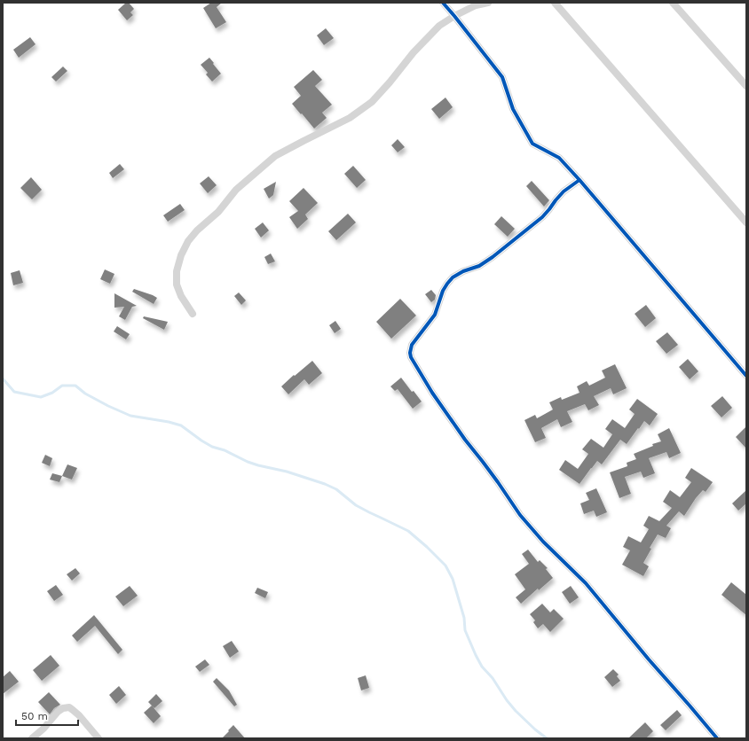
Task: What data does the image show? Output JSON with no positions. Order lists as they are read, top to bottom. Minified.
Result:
{"scale_bar":"50 m"}
